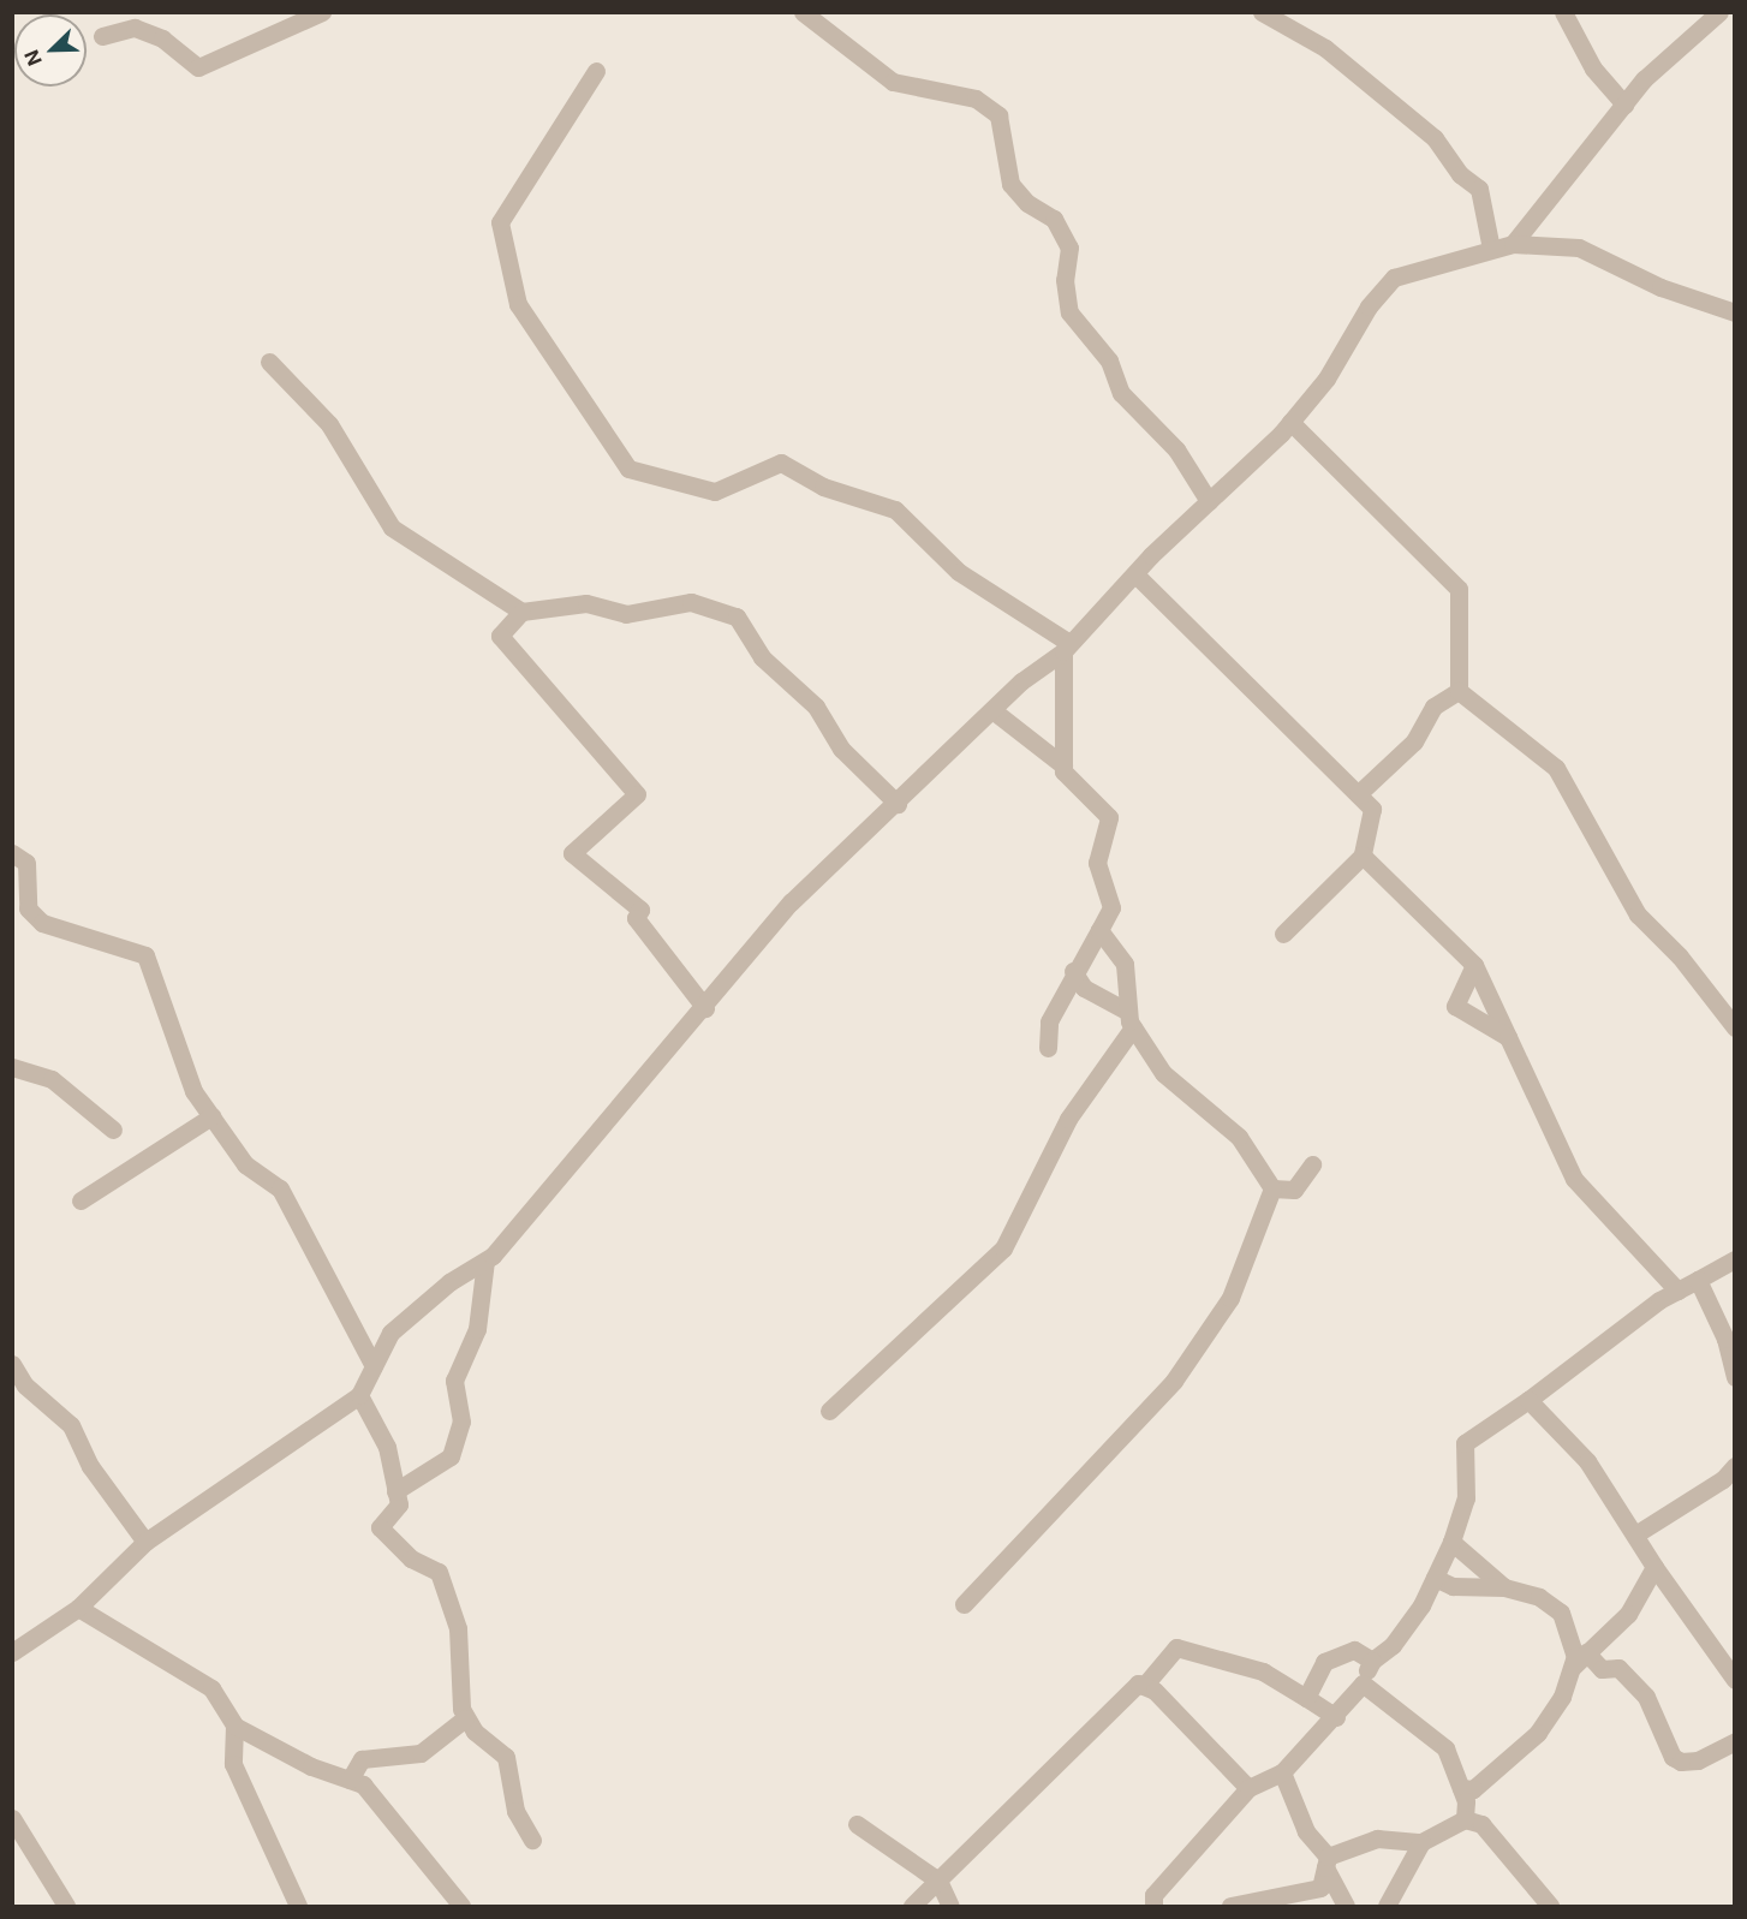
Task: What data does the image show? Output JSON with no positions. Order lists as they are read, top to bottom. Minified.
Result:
{"north":"bottom left"}
